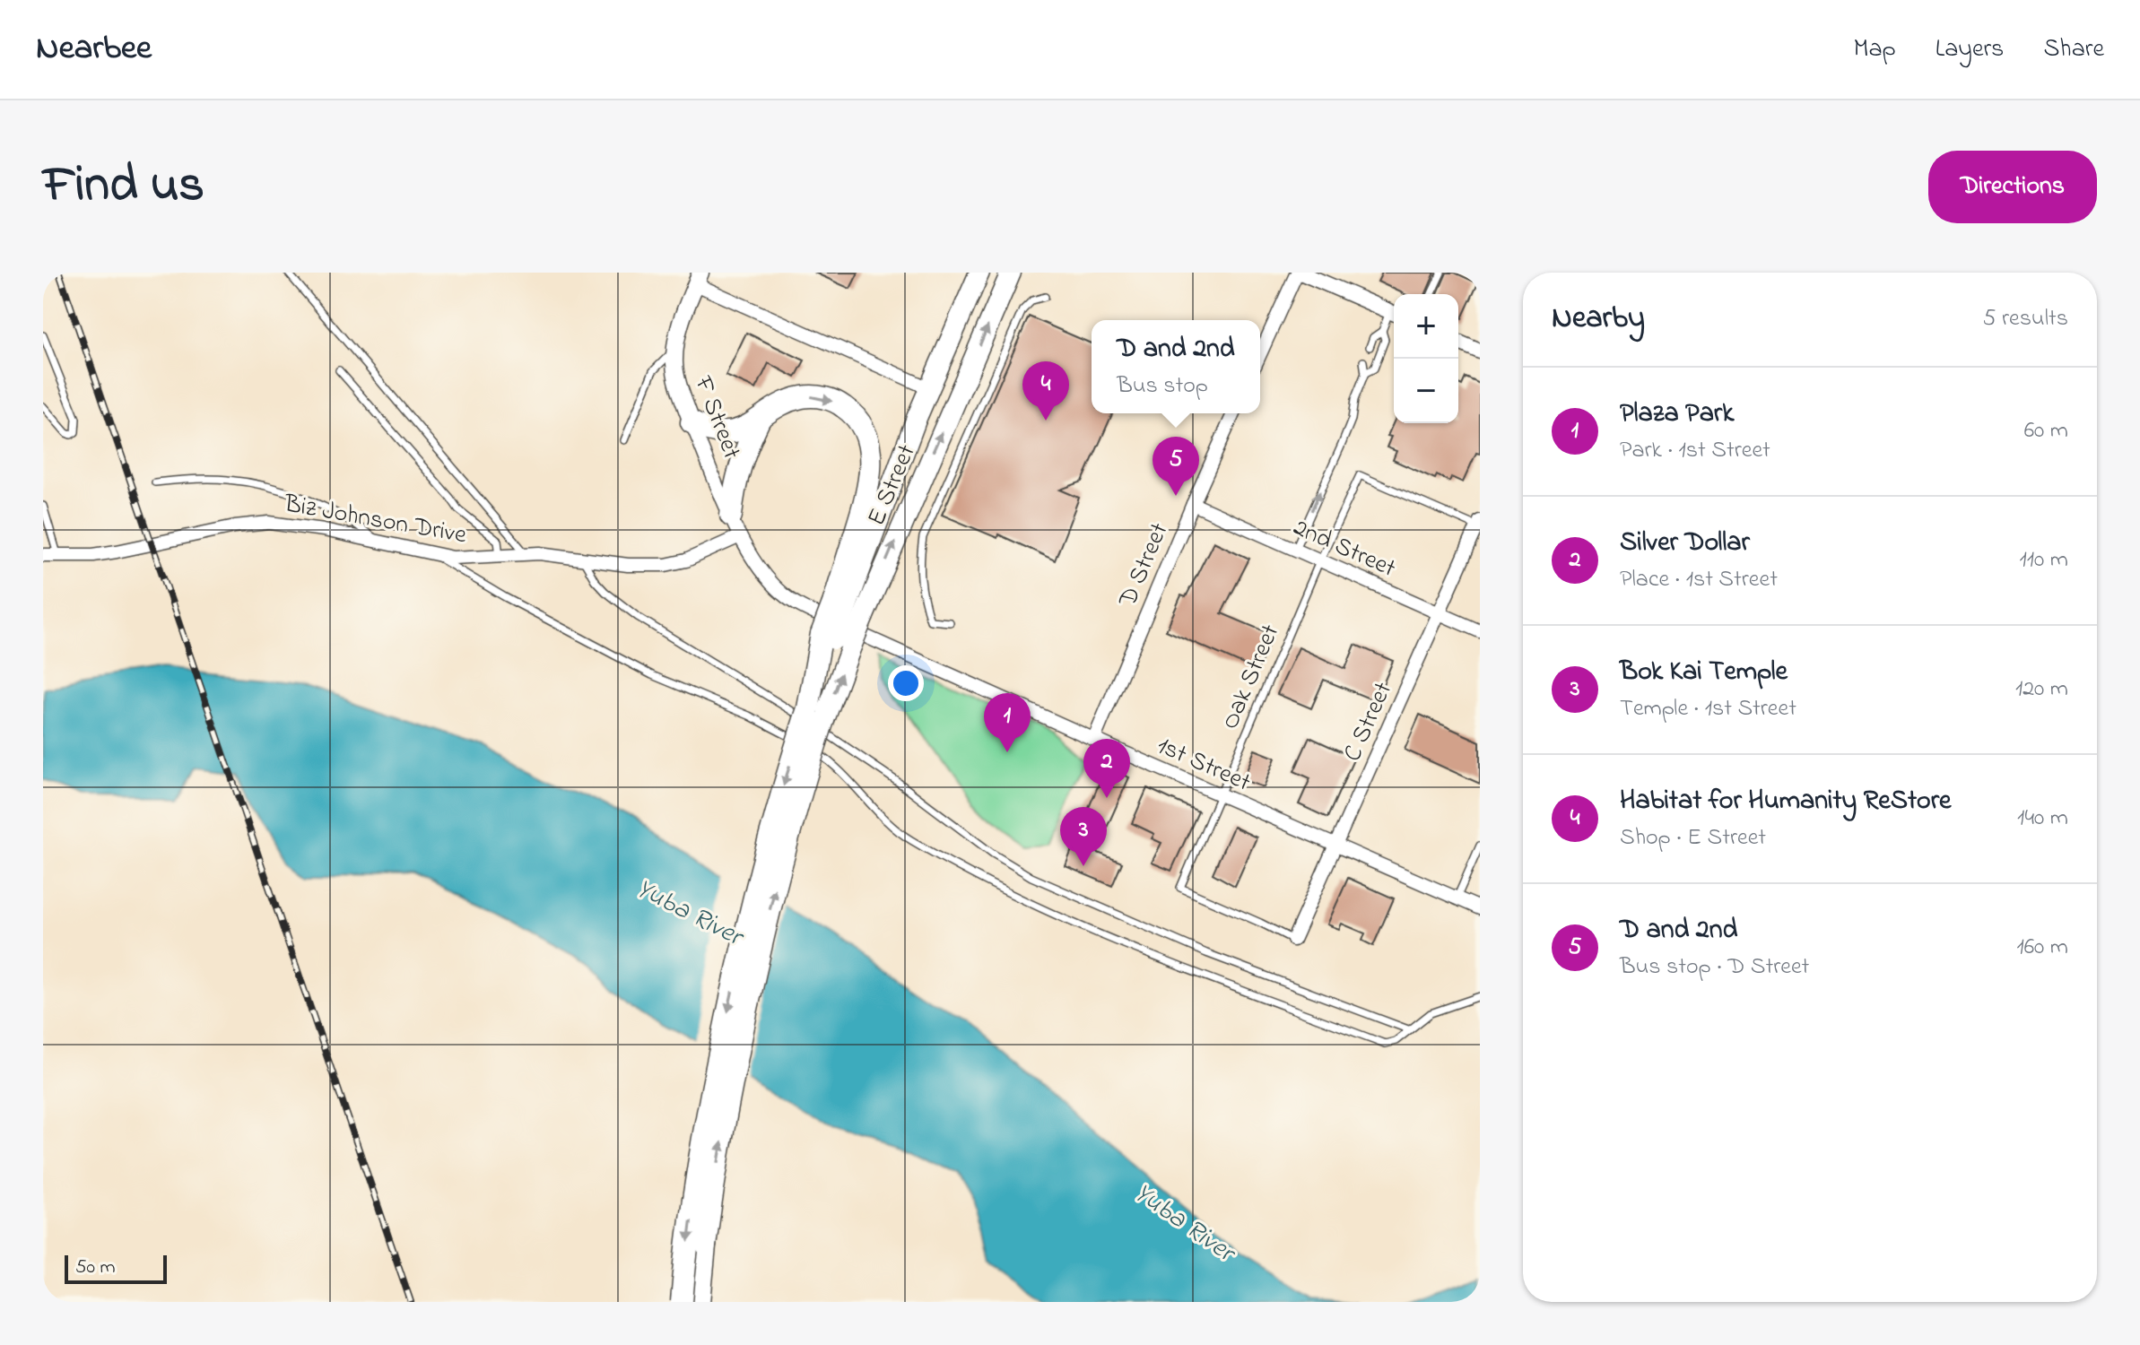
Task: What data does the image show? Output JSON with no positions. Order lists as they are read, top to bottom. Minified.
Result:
{"streets":{"highway":["E Street"],"main road":["F Street"],"street":["Biz Johnson Drive","2nd Street","D Street","C Street","1st Street"],"lane":["Oak Street"]},"crossings":[["F Street","Biz Johnson Drive"],["F Street","1st Street"],["Biz Johnson Drive","1st Street"],["2nd Street","D Street"],["2nd Street","Oak Street"],["2nd Street","C Street"],["D Street","1st Street"],["Oak Street","C Street"],["Oak Street","1st Street"],["C Street","1st Street"]],"water":["Yuba River"],"scale_bar":"50 m","page":{"header":"Nearbee","nav":["Map","Layers","Share"],"title":"Find us","buttons":"Directions","heading":["Nearby","5 results"],"map_buttons":["+","−"],"popup":["D and 2nd","Bus stop"],"pins":["4","5","1","2","3"],"list":[{"mark":"1","name":"Plaza Park","note":"Park · 1st Street","value":"60 m"},{"mark":"2","name":"Silver Dollar","note":"Place · 1st Street","value":"110 m"},{"mark":"3","name":"Bok Kai Temple","note":"Temple · 1st Street","value":"120 m"},{"mark":"4","name":"Habitat for Humanity ReStore","note":"Shop · E Street","value":"140 m"},{"mark":"5","name":"D and 2nd","note":"Bus stop · D Street","value":"160 m"}],"scale":"50 m"}}
